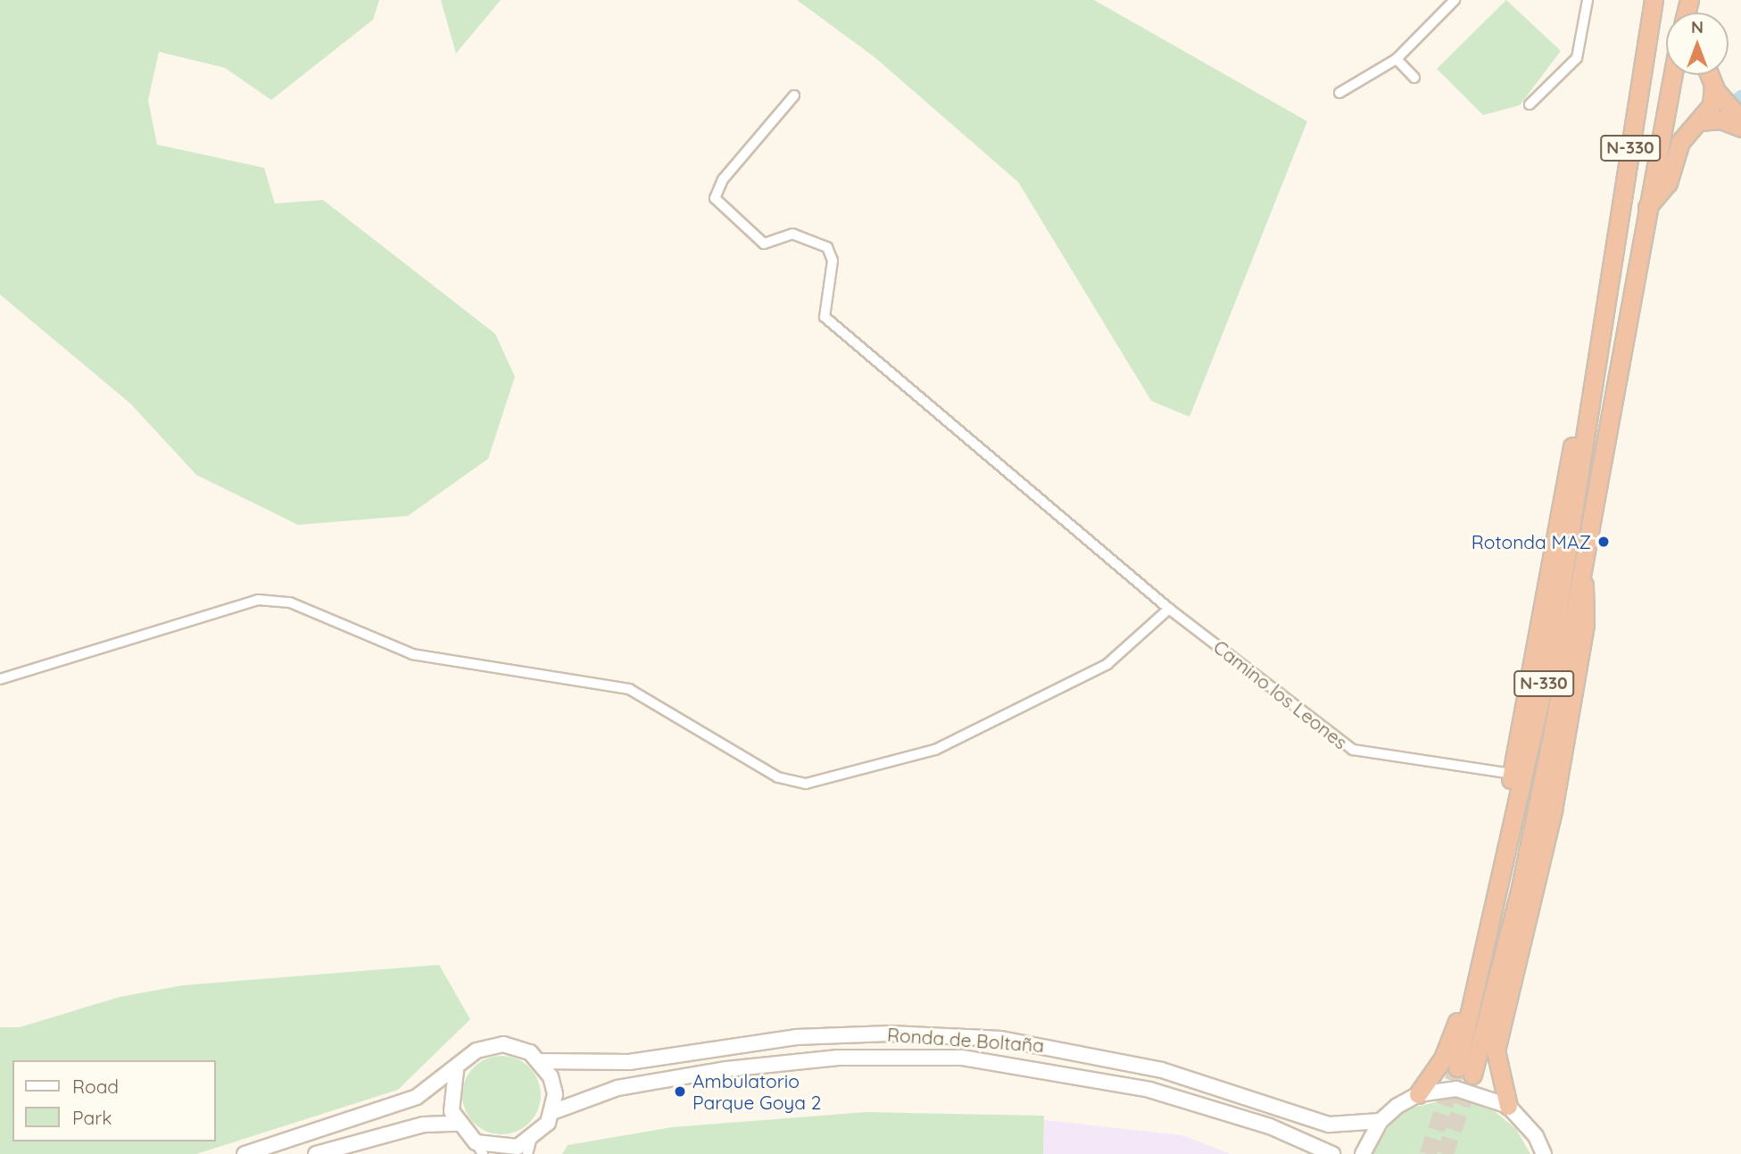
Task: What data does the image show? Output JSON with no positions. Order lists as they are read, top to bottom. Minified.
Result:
{"streets":{"highway":["N-330"],"main road":["Ronda de Boltaña"],"street":["Camino los Leones"]},"places":["Rotonda MAZ","Ambulatorio Parque Goya 2"],"legend":["Road","Park"],"north":"top"}
